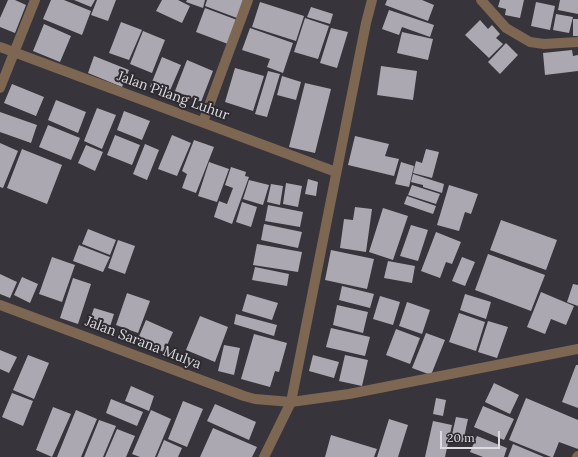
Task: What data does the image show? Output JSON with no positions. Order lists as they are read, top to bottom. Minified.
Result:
{"streets":{"street":["Jalan Pilang Luhur","Jalan Sarana Mulya"]},"scale_bar":"20 m"}
